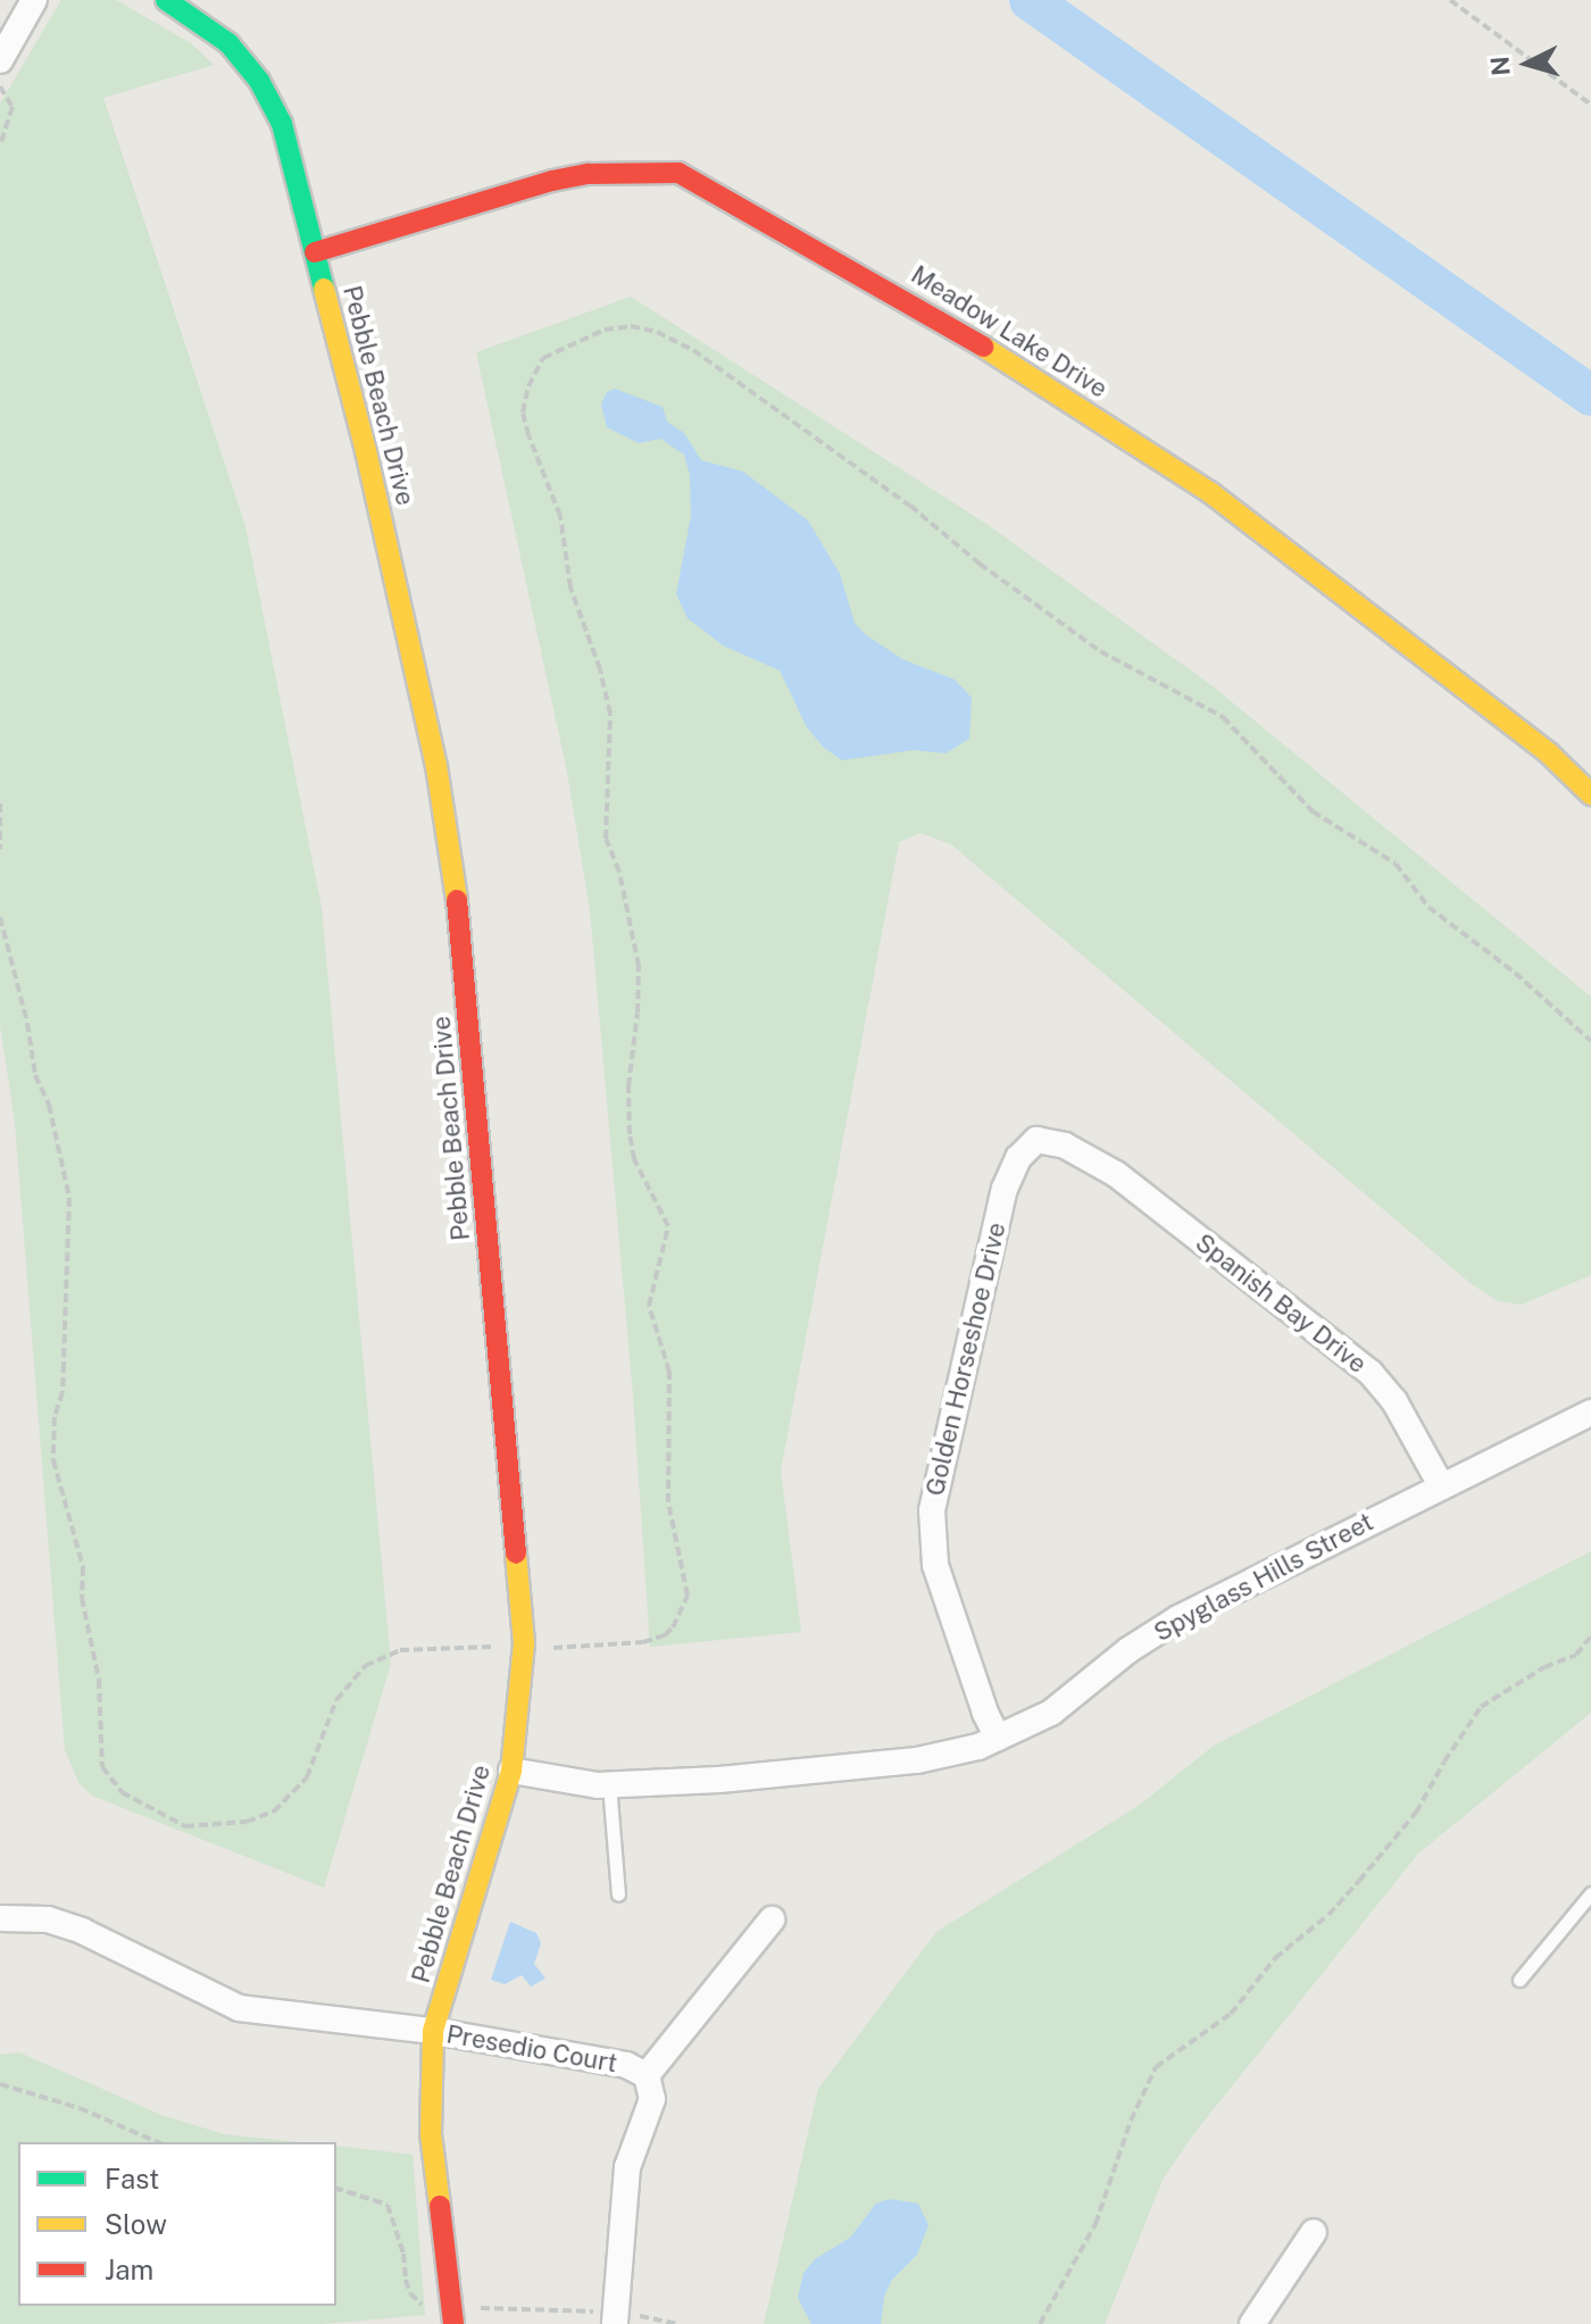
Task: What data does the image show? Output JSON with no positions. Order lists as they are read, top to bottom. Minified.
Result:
{"streets":{"street":["Meadow Lake Drive","Pebble Beach Drive","Spanish Bay Drive","Golden Horseshoe Drive","Spyglass Hills Street","Presedio Court"]},"crossings":[["Meadow Lake Drive","Pebble Beach Drive"],["Pebble Beach Drive","Spyglass Hills Street"],["Pebble Beach Drive","Presedio Court"],["Spanish Bay Drive","Golden Horseshoe Drive"],["Spanish Bay Drive","Spyglass Hills Street"],["Golden Horseshoe Drive","Spyglass Hills Street"]],"legend":["Fast","Slow","Jam"],"north":"left"}
